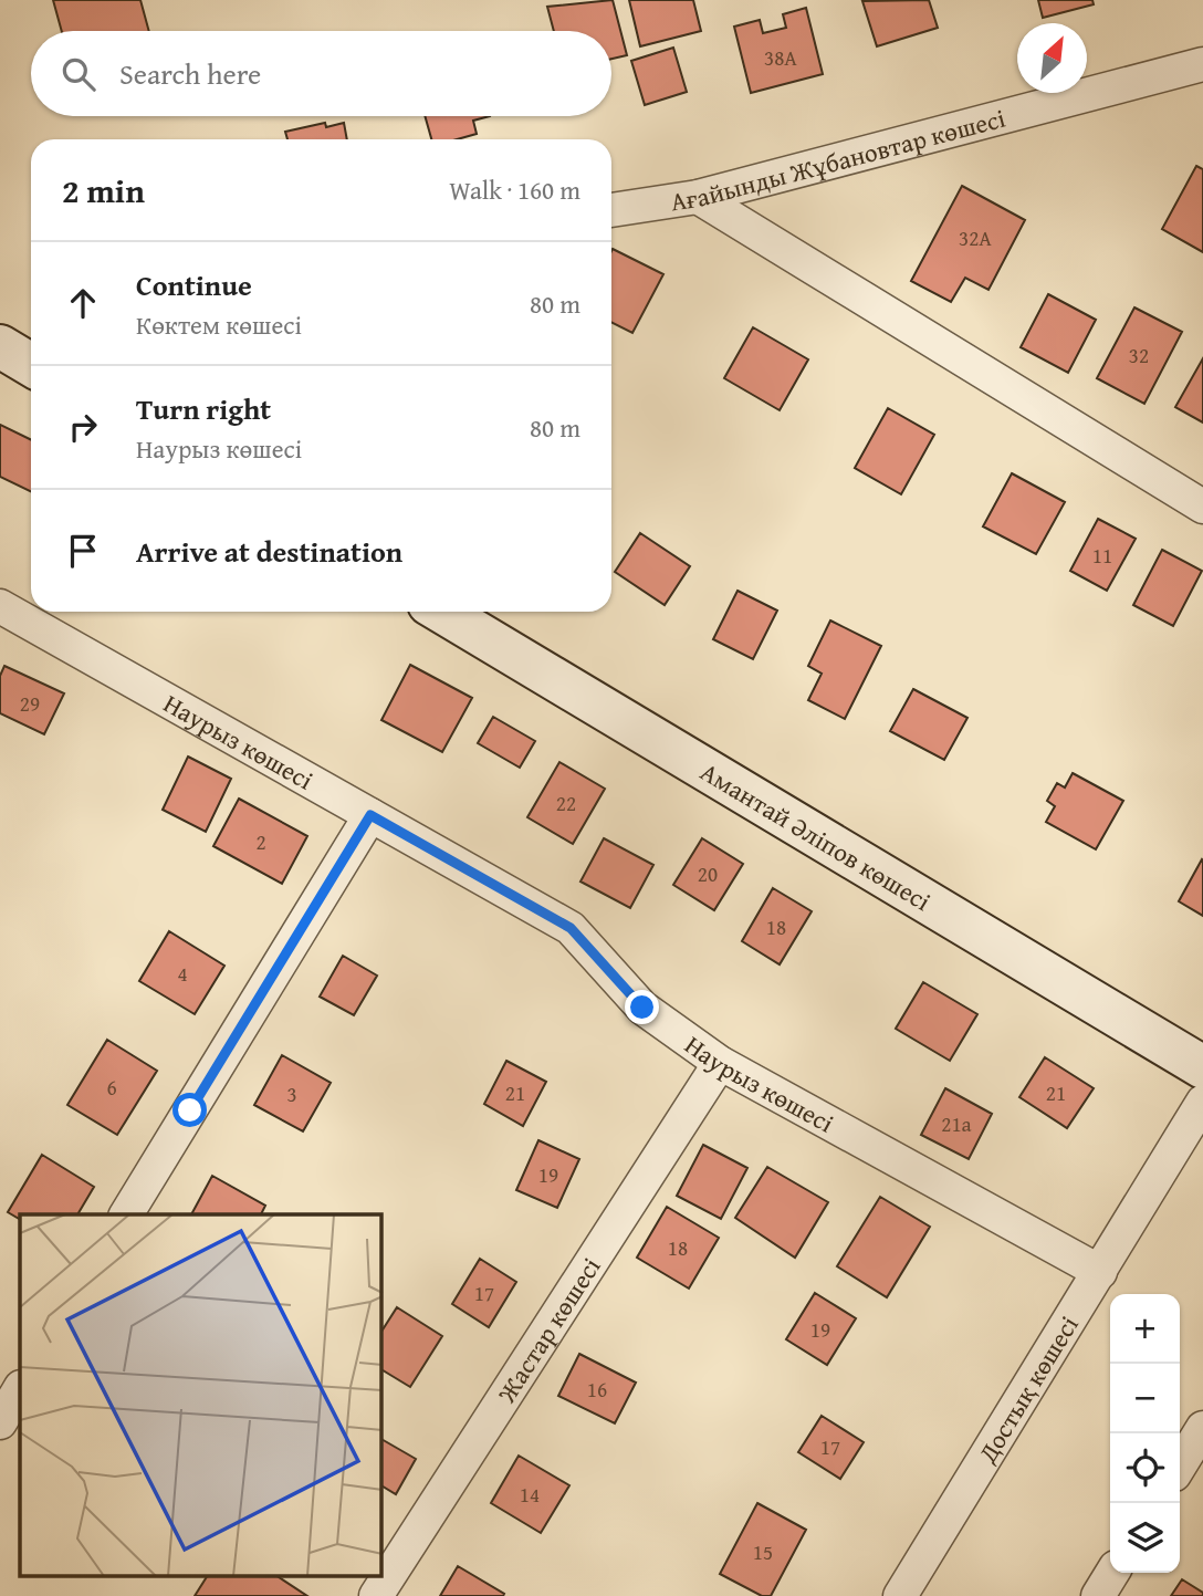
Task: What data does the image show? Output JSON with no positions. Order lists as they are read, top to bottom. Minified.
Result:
{"streets":{"main road":["Амантай Әліпов көшесі"],"street":["Ағайынды Жұбановтар көшесі","Наурыз көшесі","Жастар көшесі","Достық көшесі"]},"crossings":[["Наурыз көшесі","Жастар көшесі"],["Наурыз көшесі","Достық көшесі"]],"house_numbers":["38А","32А","32","11","29","22","2","20","18","4","6","21","21","3","21а","19","18","17","19","16","17","14","15"],"north":"top right","page":{"search":"Search here","heading":["2 min","Walk · 160 m"],"list":[["Continue","Көктем көшесі","80 m"],["Turn right","Наурыз көшесі","80 m"],"Arrive at destination"],"map_buttons":["+","−"]}}
